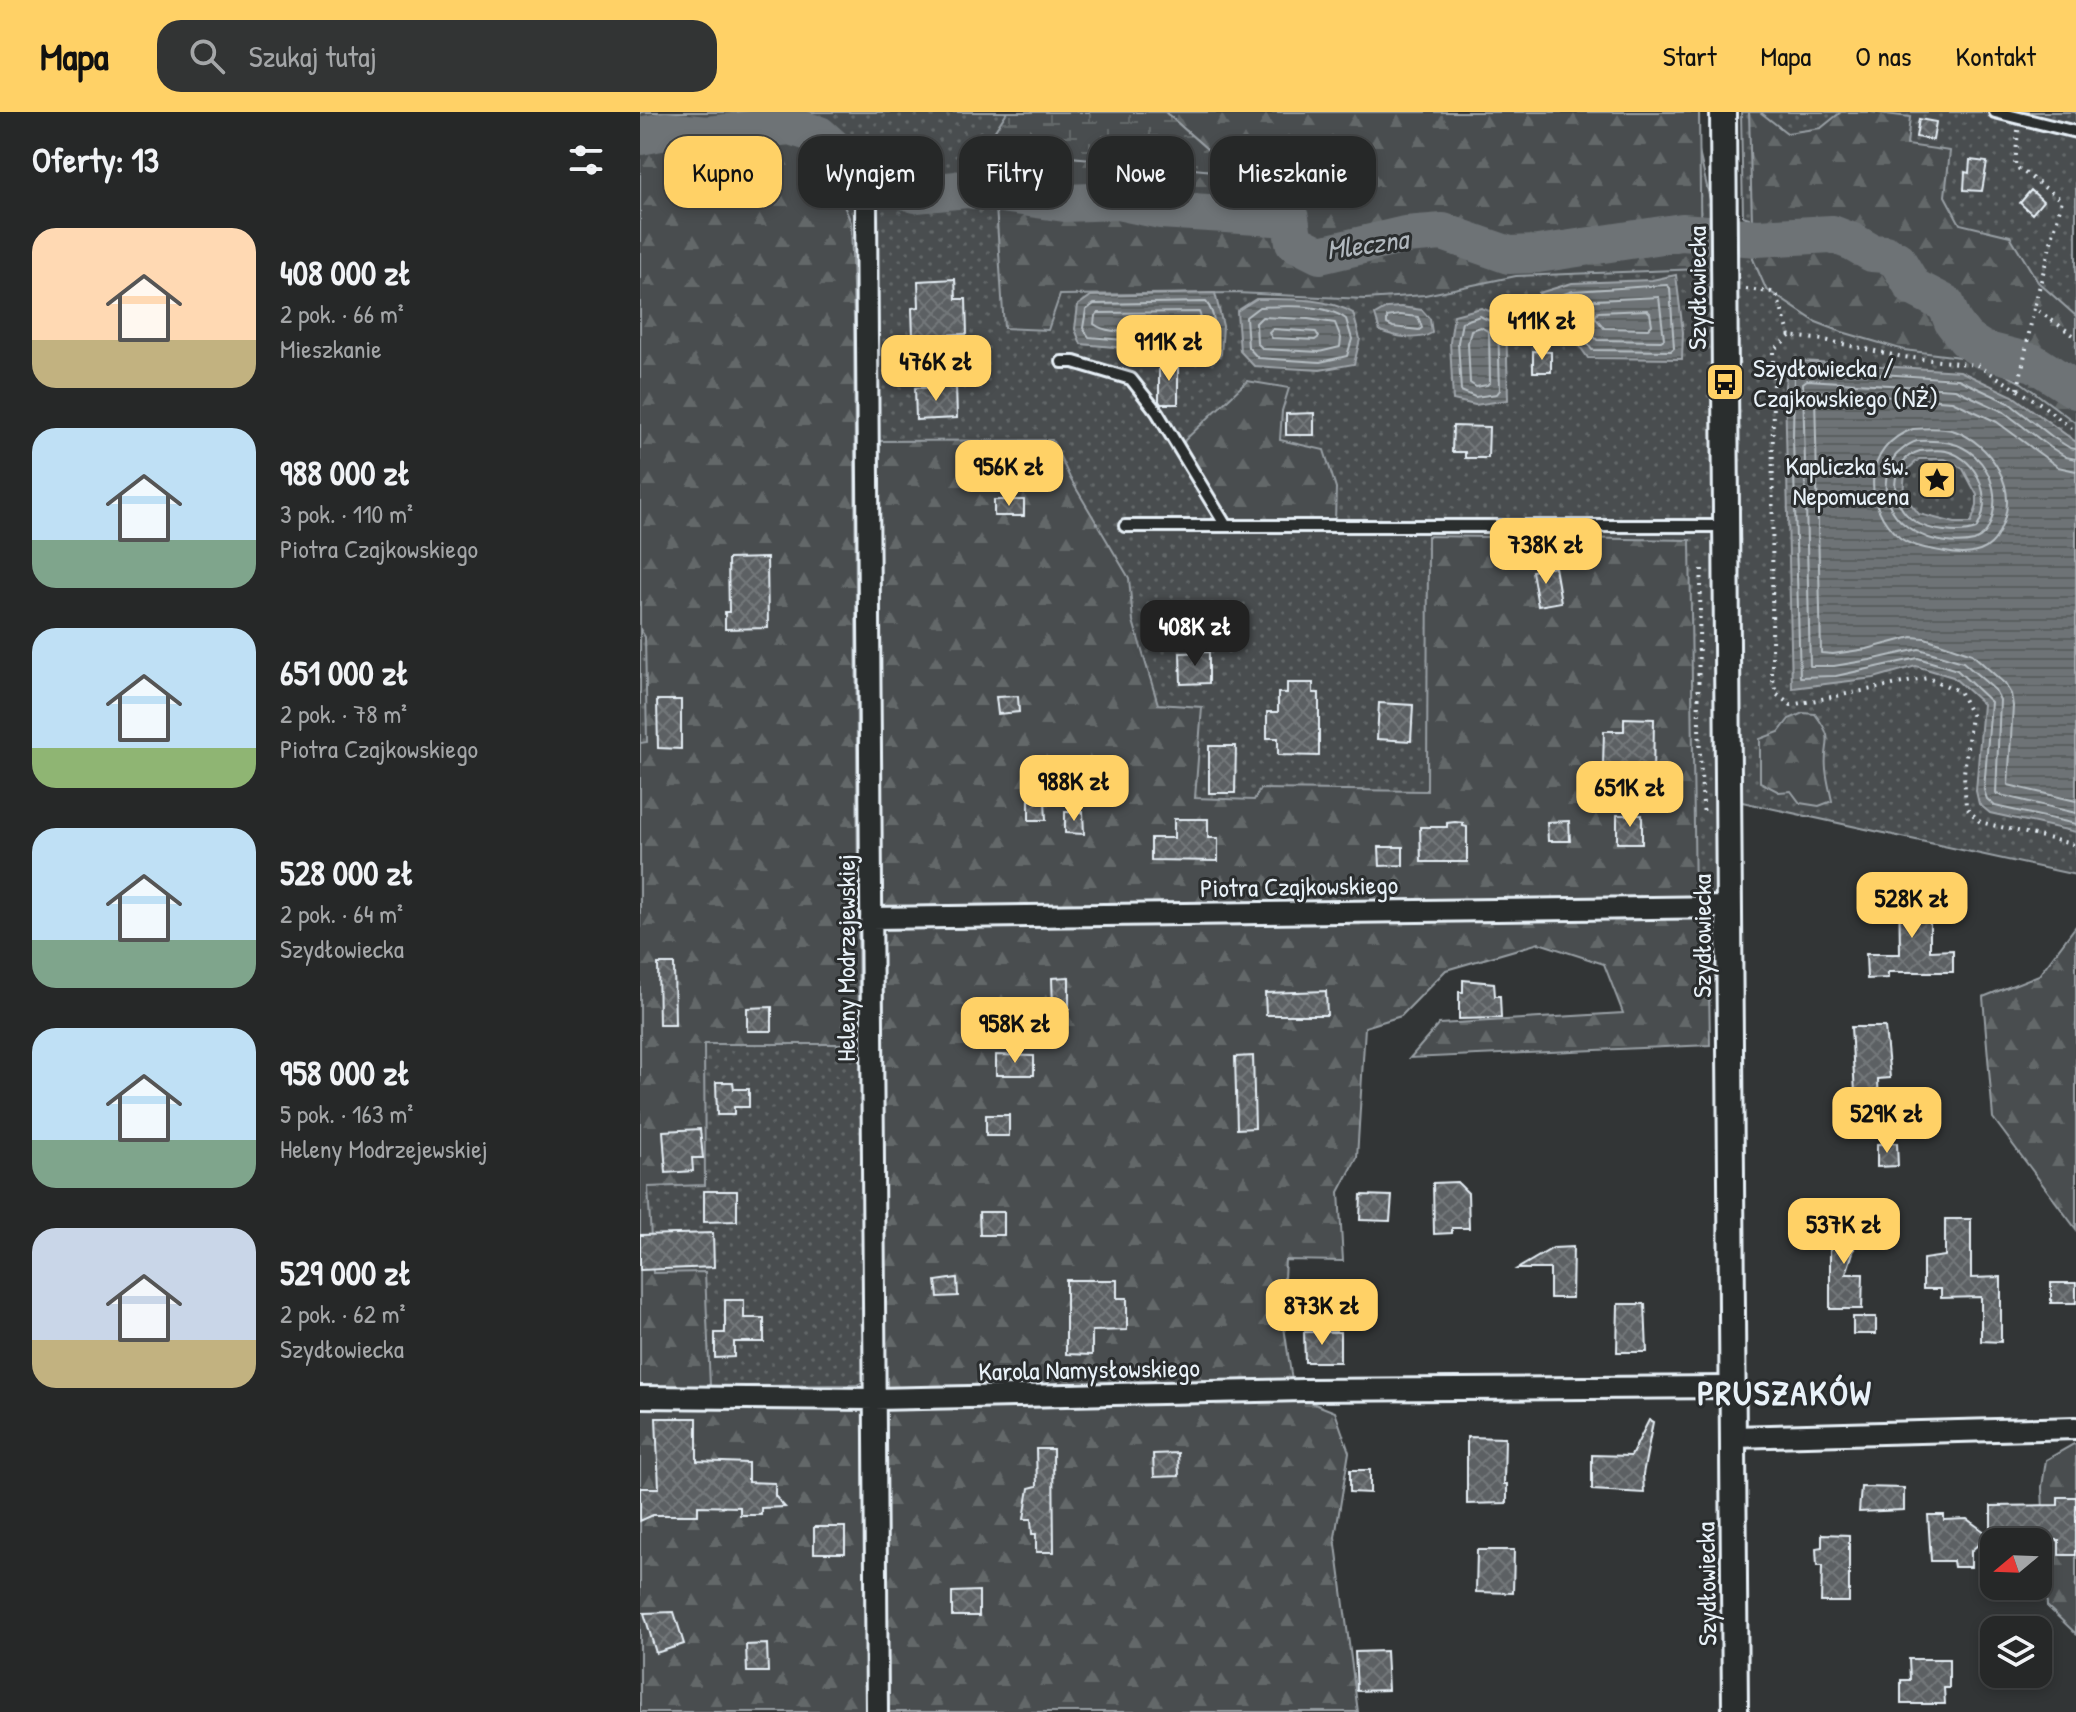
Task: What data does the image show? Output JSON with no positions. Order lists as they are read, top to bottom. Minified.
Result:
{"streets":{"street":["Szydłowiecka","Piotra Czajkowskiego","Heleny Modrzejewskiej","Karola Namysłowskiego"]},"crossings":[["Szydłowiecka","Piotra Czajkowskiego"],["Szydłowiecka","Karola Namysłowskiego"],["Piotra Czajkowskiego","Heleny Modrzejewskiej"],["Heleny Modrzejewskiej","Karola Namysłowskiego"]],"districts":["PRUSZAKÓW"],"water":["Mleczna"],"places":{"bus stop":["Szydłowiecka / Czajkowskiego (NŻ)"],"place":["Kapliczka św. Nepomucena"]},"north":"left","page":{"header":"Mapa","search":"Szukaj tutaj","nav":["Start","Mapa","O nas","Kontakt"],"heading":"Oferty: 13","chip":["Kupno","Wynajem","Filtry","Nowe","Mieszkanie"],"list":[{"name":"408 000 zł","note":"2 pok. · 66 m² · Mieszkanie"},{"name":"988 000 zł","note":"3 pok. · 110 m² · Piotra Czajkowskiego"},{"name":"651 000 zł","note":"2 pok. · 78 m² · Piotra Czajkowskiego"},{"name":"528 000 zł","note":"2 pok. · 64 m² · Szydłowiecka"},{"name":"958 000 zł","note":"5 pok. · 163 m² · Heleny Modrzejewskiej"},{"name":"529 000 zł","note":"2 pok. · 62 m² · Szydłowiecka"}],"price":["411K zł","911K zł","476K zł","956K zł","738K zł","408K zł","988K zł","651K zł","528K zł","958K zł","529K zł","537K zł","873K zł"]}}
